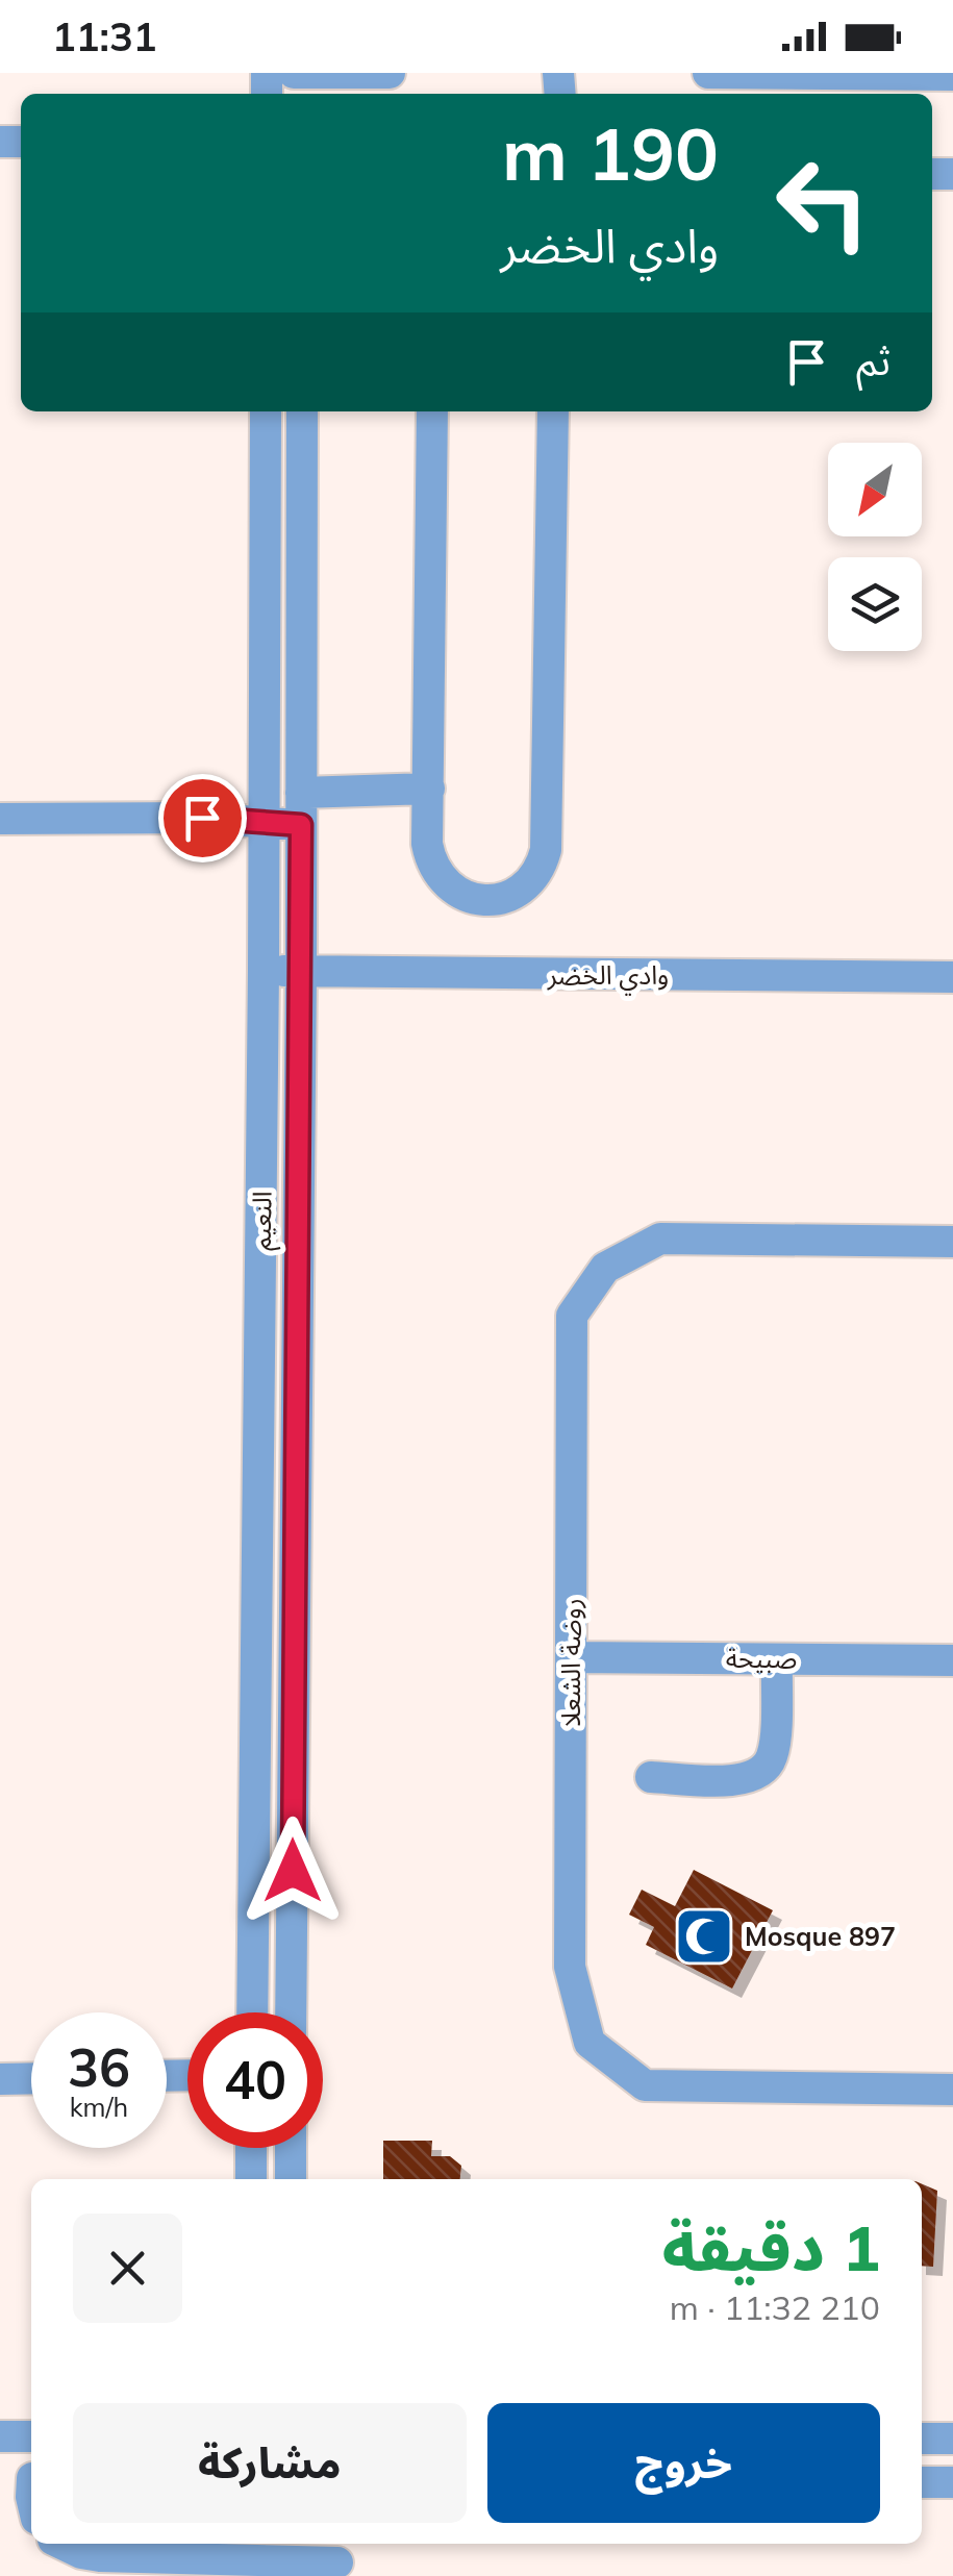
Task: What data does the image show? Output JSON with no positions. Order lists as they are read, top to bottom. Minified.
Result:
{"streets":{"street":["وادي الخضر","النعيم","صبيحة","روضة الشعلا"]},"crossings":[["وادي الخضر","النعيم"],["صبيحة","روضة الشعلا"]],"places":{"mosque":["Mosque 897"]},"north":"bottom left","page":{"status":"11:31","turn":["190 m","وادي الخضر"],"then":"ثم","speed":"36 km/h","limit":"40","heading":["1 دقيقة","210 m · 11:32"],"buttons":["خروج","مشاركة"]}}
